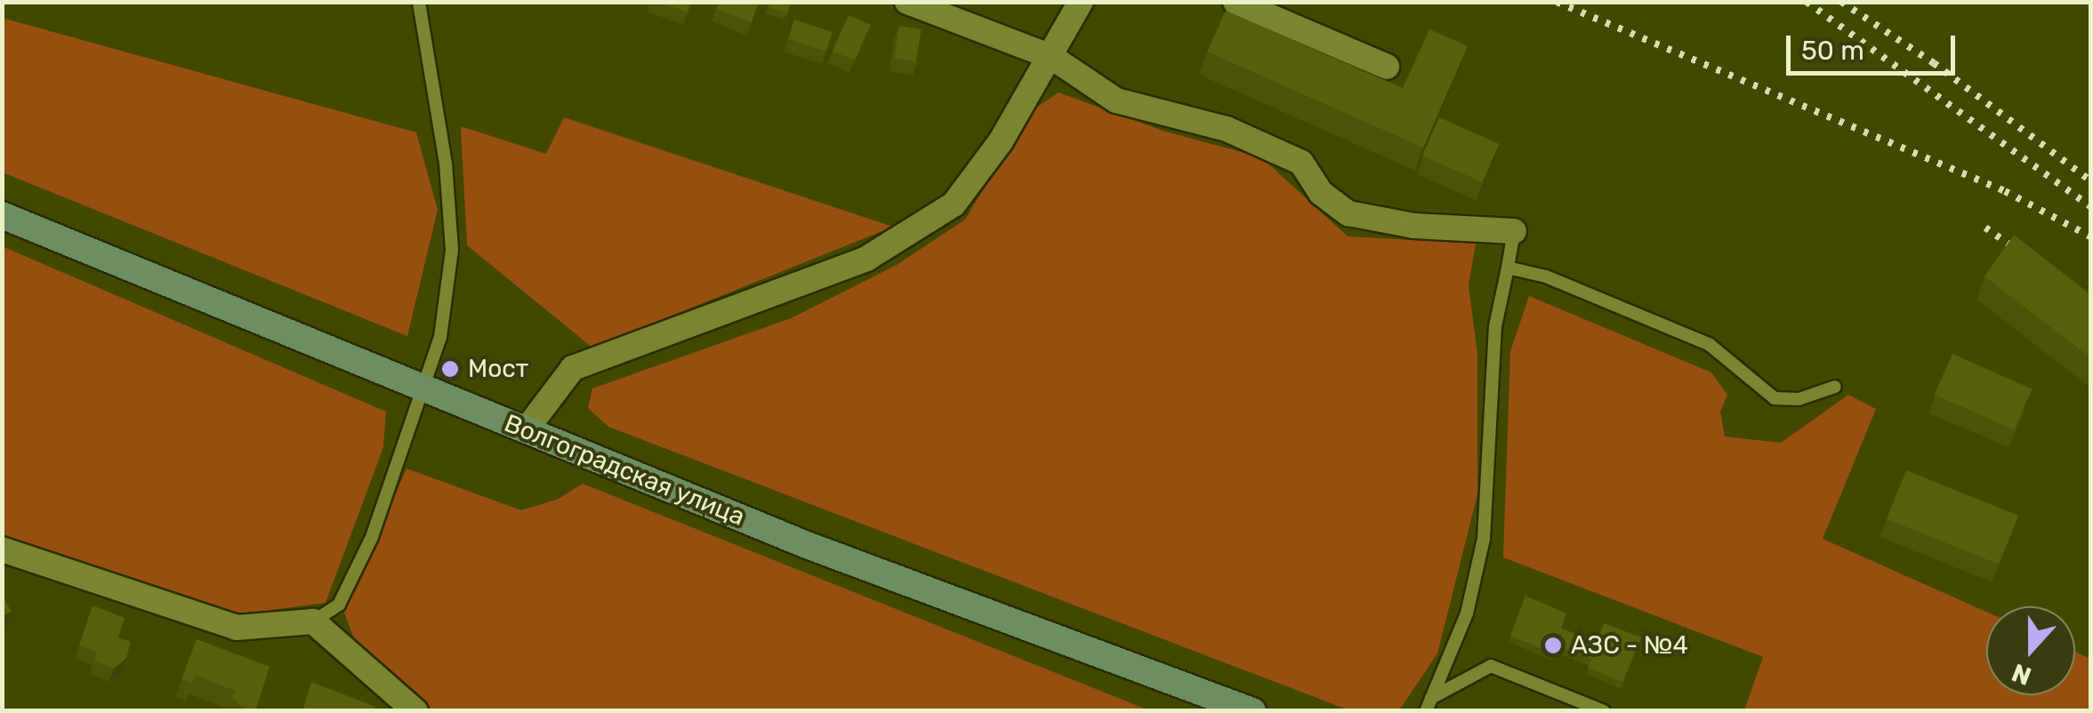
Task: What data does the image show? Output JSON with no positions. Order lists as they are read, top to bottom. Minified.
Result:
{"streets":{"main road":["Волгоградская улица"]},"places":["Мост","АЗС - №4"],"scale_bar":"50 m","north":"bottom"}
